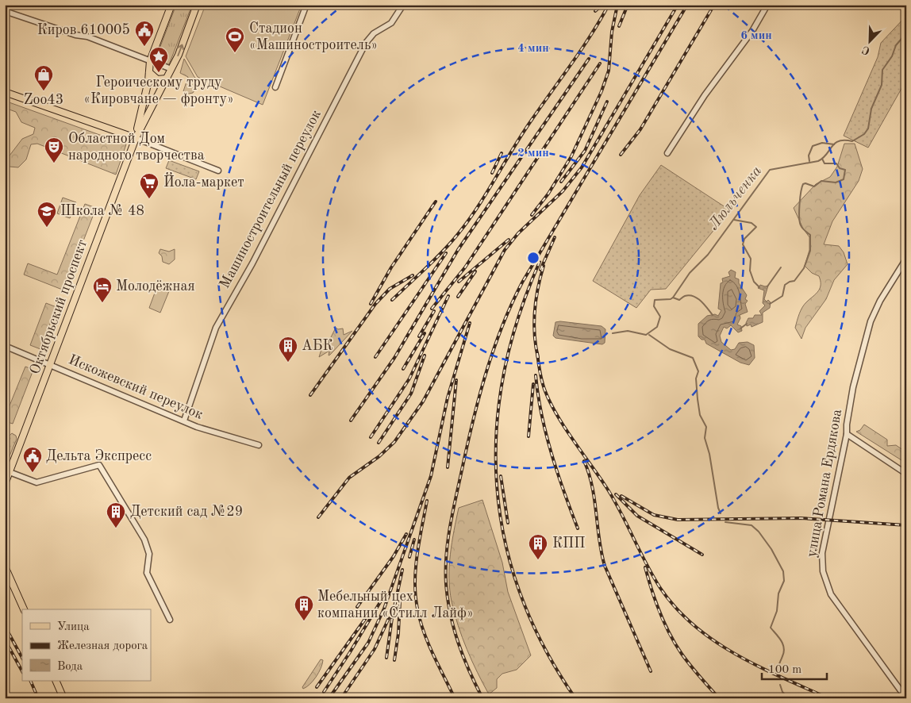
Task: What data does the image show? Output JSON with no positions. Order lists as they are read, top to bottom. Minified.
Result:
{"streets":{"main road":["Октябрьский проспект"],"street":["Машиностроительный переулок","Искожевский переулок","улица Романа Ердякова"]},"crossings":[["Машиностроительный переулок","Искожевский переулок"],["Октябрьский проспект","Искожевский переулок"]],"water":["Люльченка"],"places":{"public building":["Киров 610005","Дельта Экспресс"],"sports":["Стадион «Машиностроитель»"],"place":["Героическому труду «Кировчане — фронту»"],"shop":["Zoo43"],"theatre":["Областной Дом народного творчества"],"supermarket":["Йола-маркет"],"school or university":["Школа № 48"],"hotel":["Молодёжная"],"building":["АБК","Детский сад №29","КПП","Мебельный цех компании «Стилл Лайф»"]},"legend":["Улица","Железная дорога","Вода"],"scale_bar":"100 m","north":"bottom left","rings":["6 мин","4 мин","2 мин"]}
